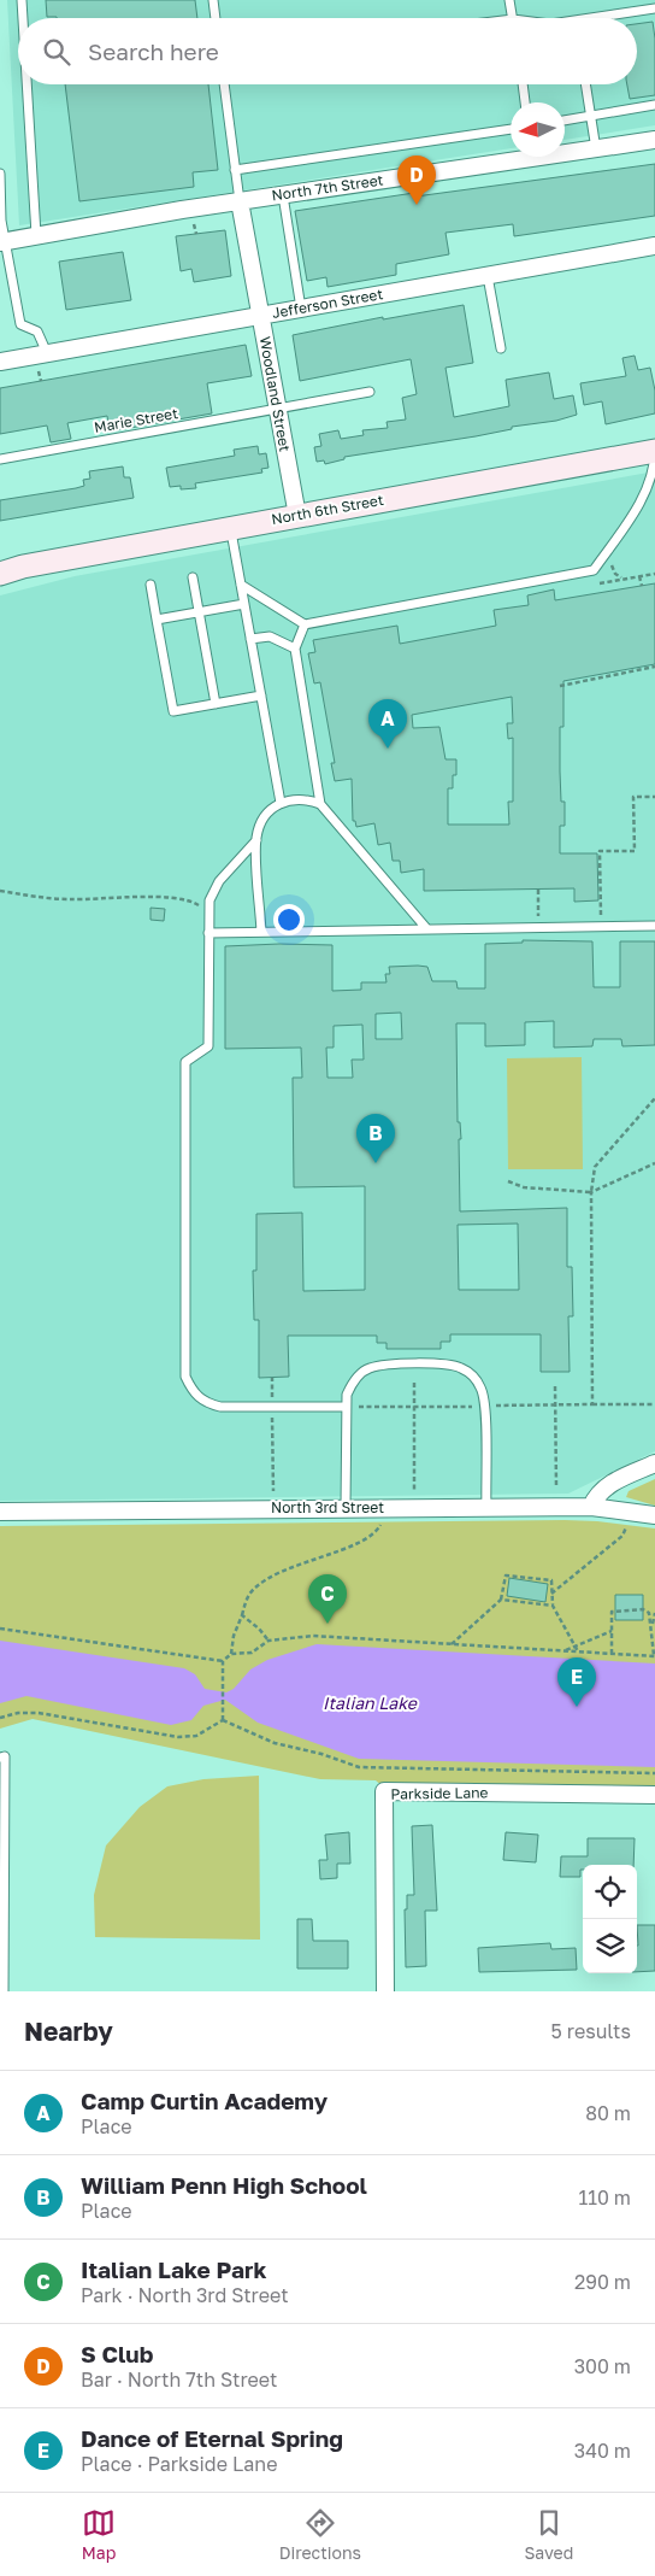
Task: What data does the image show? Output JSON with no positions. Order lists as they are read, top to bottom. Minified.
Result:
{"streets":{"street":["North 7th Street","Jefferson Street","Woodland Street","North 6th Street","North 3rd Street","Parkside Lane"],"lane":["Marie Street"]},"crossings":[["North 7th Street","Woodland Street"],["Jefferson Street","Woodland Street"],["Woodland Street","Marie Street"],["Woodland Street","North 6th Street"]],"water":["Italian Lake"],"north":"left","page":{"search":"Search here","pins":["D","A","B","C","E"],"heading":["Nearby","5 results"],"list":[{"mark":"A","name":"Camp Curtin Academy","note":"Place","value":"80 m"},{"mark":"B","name":"William Penn High School","note":"Place","value":"110 m"},{"mark":"C","name":"Italian Lake Park","note":"Park · North 3rd Street","value":"290 m"},{"mark":"D","name":"S Club","note":"Bar · North 7th Street","value":"300 m"},{"mark":"E","name":"Dance of Eternal Spring","note":"Place · Parkside Lane","value":"340 m"}],"nav":["Map","Directions","Saved"]}}
